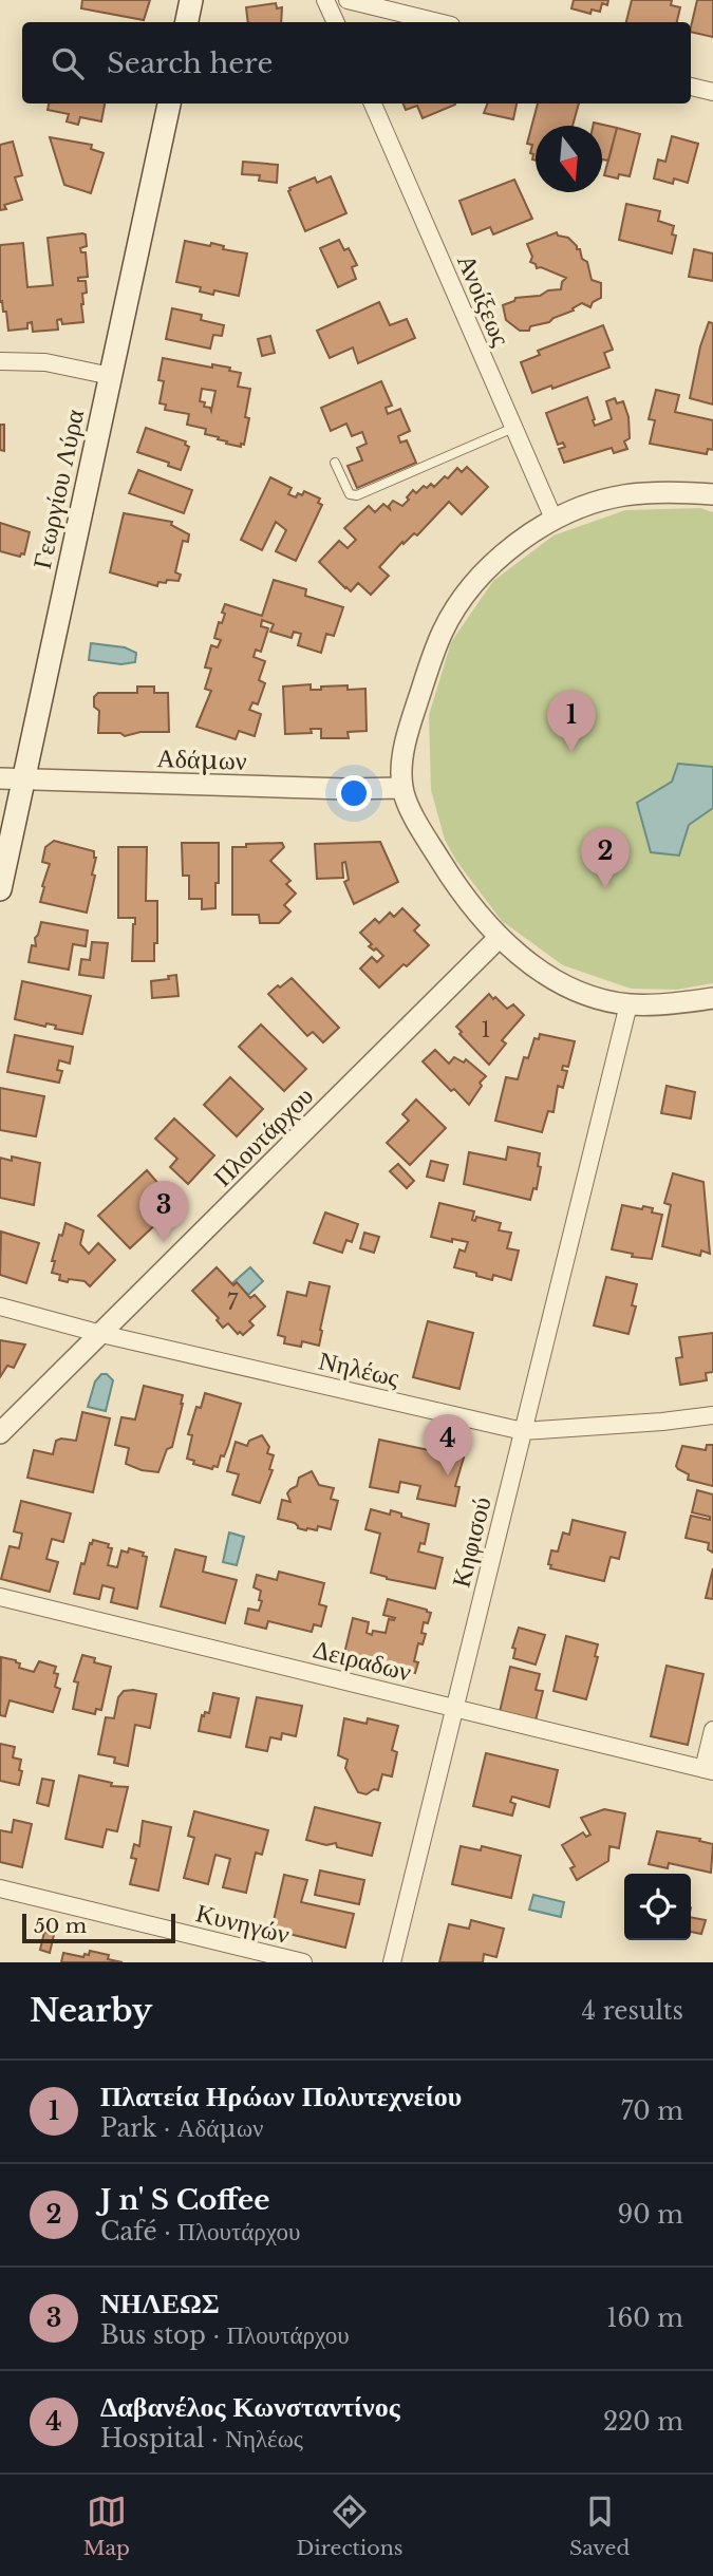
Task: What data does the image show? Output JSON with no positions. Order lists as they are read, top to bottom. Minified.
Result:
{"streets":{"main road":["Γεωργίου Λύρα"],"street":["Ανοίξεως","Αδάμων","Πλουτάρχου","Νηλέως","Κηφισού","Δειραδων","Κυνηγών"]},"crossings":[["Γεωργίου Λύρα","Αδάμων"],["Πλουτάρχου","Νηλέως"],["Νηλέως","Κηφισού"],["Κηφισού","Δειραδων"]],"house_numbers":["1","7"],"scale_bar":"50 m","north":"bottom","page":{"search":"Search here","pins":["1","2","3","4"],"scale":"50 m","heading":["Nearby","4 results"],"list":[{"mark":"1","name":"Πλατεία Ηρώων Πολυτεχνείου","note":"Park · Αδάμων","value":"70 m"},{"mark":"2","name":"J n' S Coffee","note":"Café · Πλουτάρχου","value":"90 m"},{"mark":"3","name":"ΝΗΛΕΩΣ","note":"Bus stop · Πλουτάρχου","value":"160 m"},{"mark":"4","name":"Δαβανέλος Κωνσταντίνος","note":"Hospital · Νηλέως","value":"220 m"}],"nav":["Map","Directions","Saved"]}}
